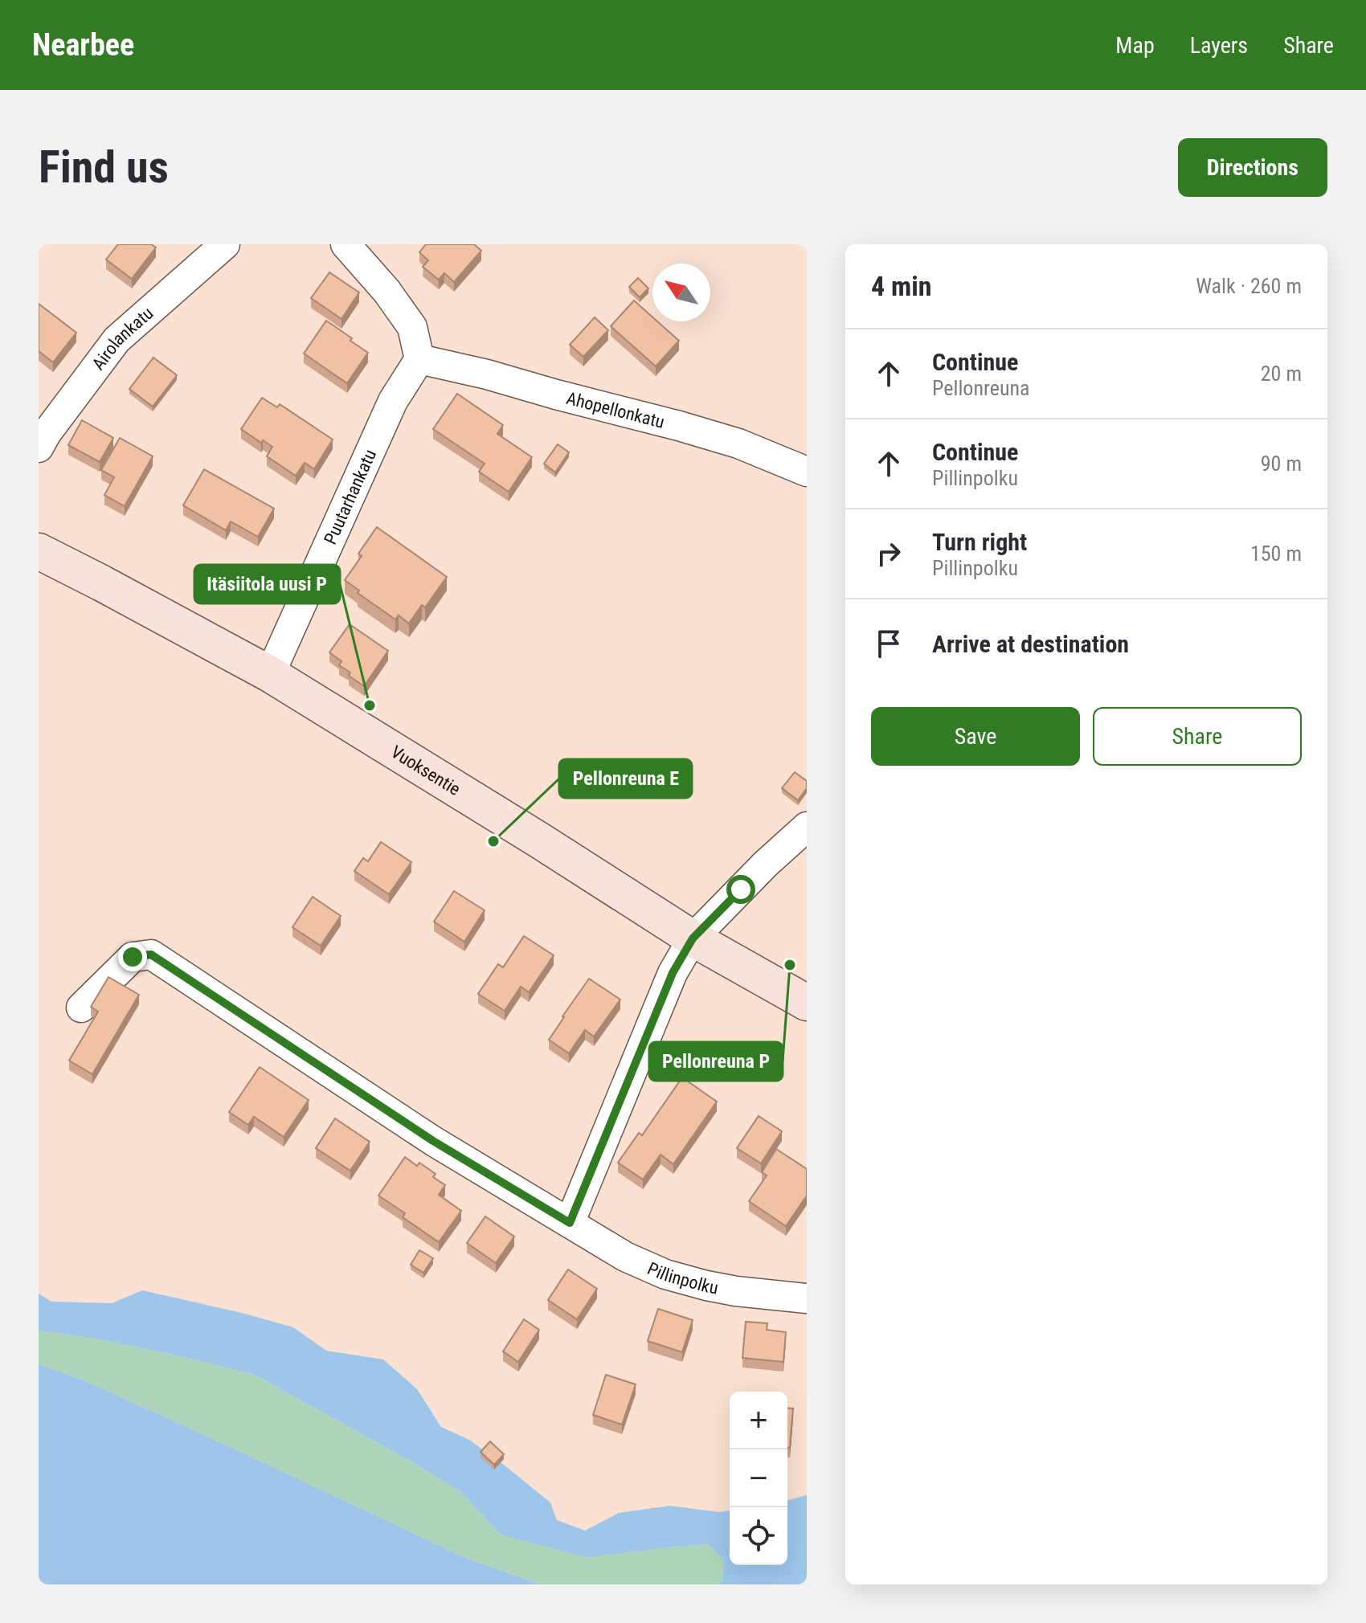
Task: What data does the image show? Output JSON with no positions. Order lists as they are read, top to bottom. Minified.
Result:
{"streets":{"street":["Airolankatu","Ahopellonkatu","Puutarhankatu","Vuoksentie","Pillinpolku"]},"crossings":[["Ahopellonkatu","Puutarhankatu"],["Puutarhankatu","Vuoksentie"]],"places":["Itäsiitola uusi P","Pellonreuna E","Pellonreuna P"],"north":"top left","page":{"header":"Nearbee","nav":["Map","Layers","Share"],"buttons":["Directions",["Save","Share"]],"title":"Find us","heading":["4 min","Walk · 260 m"],"list":[["Continue","Pellonreuna","20 m"],["Continue","Pillinpolku","90 m"],["Turn right","Pillinpolku","150 m"],"Arrive at destination"],"map_buttons":["+","−"]}}
